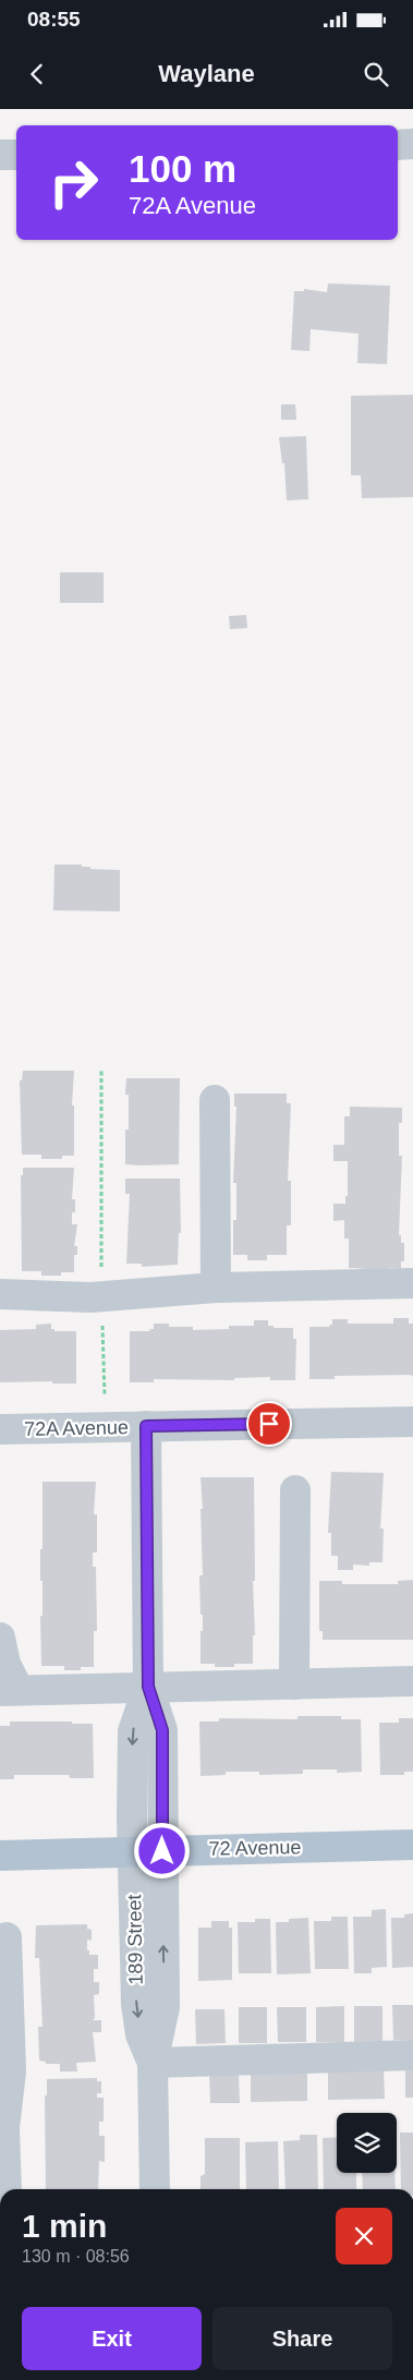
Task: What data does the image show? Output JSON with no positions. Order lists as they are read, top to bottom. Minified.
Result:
{"streets":{"main road":["72 Avenue"],"street":["72A Avenue","189 Street"]},"crossings":[["72A Avenue","189 Street"],["72 Avenue","189 Street"]],"page":{"status":"08:55","header":"Waylane","turn":["100 m","72A Avenue"],"heading":["1 min","130 m · 08:56"],"buttons":["Exit","Share"]}}
